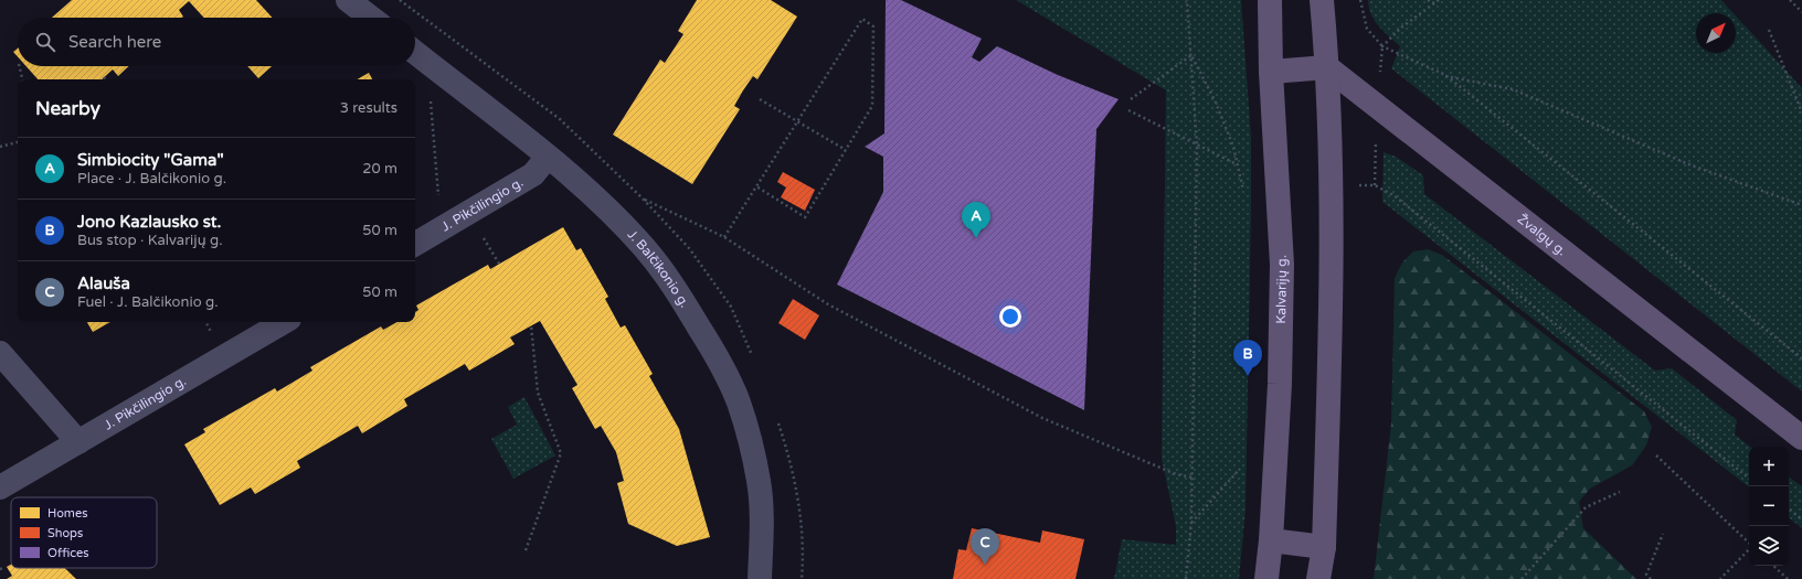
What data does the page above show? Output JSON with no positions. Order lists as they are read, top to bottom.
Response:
{
  "streets": {
    "main road": ["Žvalgų g.", "Kalvarijų g."],
    "street": ["J. Pikčilingio g.", "J. Balčikonio g."]
  },
  "crossings": [
    ["J. Pikčilingio g.", "J. Balčikonio g."]
  ],
  "legend": ["Homes", "Shops", "Offices"],
  "north": "top right",
  "page": {
    "search": "Search here",
    "heading": ["Nearby", "3 results"],
    "list": [
      {
        "mark": "A",
        "name": "Simbiocity \"Gama\"",
        "note": "Place · J. Balčikonio g.",
        "value": "20 m"
      },
      {
        "mark": "B",
        "name": "Jono Kazlausko st.",
        "note": "Bus stop · Kalvarijų g.",
        "value": "50 m"
      },
      {
        "mark": "C",
        "name": "Alauša",
        "note": "Fuel · J. Balčikonio g.",
        "value": "50 m"
      }
    ],
    "pins": ["A", "B", "C"],
    "map_buttons": ["+", "−"]
  }
}
